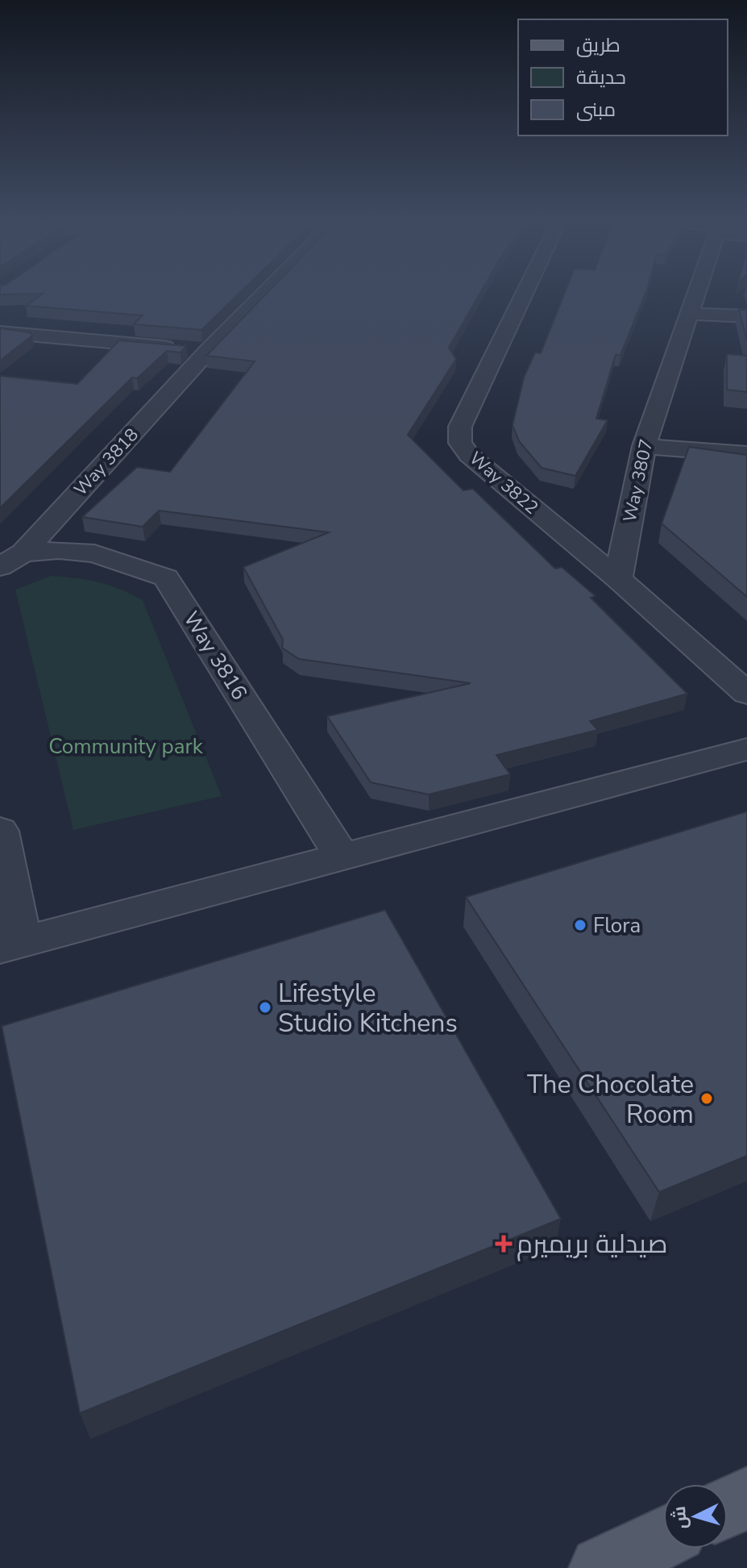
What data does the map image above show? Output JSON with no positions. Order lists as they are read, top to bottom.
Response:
{
  "streets": {
    "street": [
      "Way 3818",
      "Way 3807",
      "Way 3822",
      "Way 3816"
    ]
  },
  "crossings": [
    ["Way 3818", "Way 3816"],
    ["Way 3807", "Way 3822"]
  ],
  "parks": ["Community park"],
  "places": {
    "other": ["Flora", "Lifestyle Studio Kitchens", "The Chocolate Room"],
    "health": ["صيدلية بريميرم"]
  },
  "legend": ["طريق", "حديقة", "مبنى"],
  "north": "left"
}
